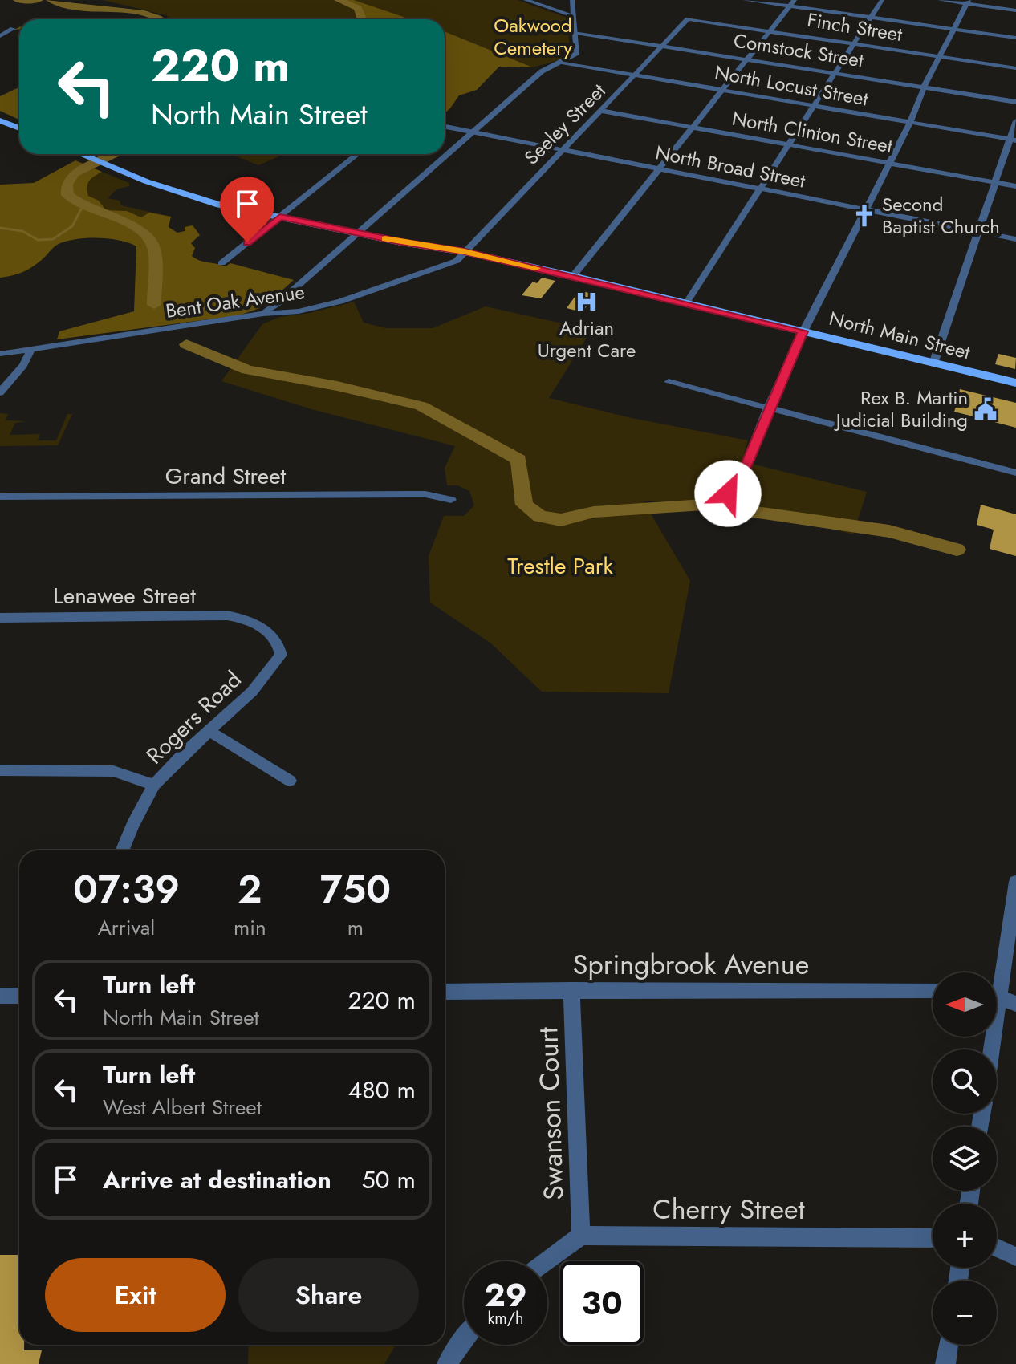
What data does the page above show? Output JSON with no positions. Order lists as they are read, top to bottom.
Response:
{
  "streets": {
    "main road": ["North Main Street"],
    "street": [
      "Finch Street",
      "Comstock Street",
      "North Locust Street",
      "Seeley Street",
      "North Clinton Street",
      "North Broad Street",
      "Bent Oak Avenue",
      "Grand Street",
      "Lenawee Street",
      "Rogers Road",
      "Springbrook Avenue",
      "Swanson Court",
      "Cherry Street"
    ]
  },
  "crossings": [
    ["Finch Street", "Seeley Street"],
    ["Comstock Street", "Seeley Street"],
    ["North Locust Street", "Seeley Street"],
    ["Seeley Street", "North Clinton Street"],
    ["Seeley Street", "North Broad Street"],
    ["Seeley Street", "Bent Oak Avenue"],
    ["Seeley Street", "North Main Street"],
    ["Bent Oak Avenue", "North Main Street"],
    ["Lenawee Street", "Rogers Road"],
    ["Springbrook Avenue", "Swanson Court"],
    ["Swanson Court", "Cherry Street"]
  ],
  "parks": ["Oakwood Cemetery", "Trestle Park"],
  "places": {
    "church": ["Second Baptist Church"],
    "hospital": ["Adrian Urgent Care"],
    "public building": ["Rex B. Martin Judicial Building"]
  },
  "north": "left",
  "page": {
    "turn": ["220 m", "North Main Street"],
    "eta": [
      "07:39",
      "Arrival",
      "2",
      "min",
      "750",
      "m"
    ],
    "list": [
      {
        "name": "Turn left",
        "note": "North Main Street",
        "value": "220 m"
      },
      {
        "name": "Turn left",
        "note": "West Albert Street",
        "value": "480 m"
      },
      {
        "name": "Arrive at destination",
        "value": "50 m"
      }
    ],
    "map_buttons": ["+", "−"],
    "buttons": ["Exit", "Share"],
    "speed": "29 km/h",
    "limit": "30"
  }
}
